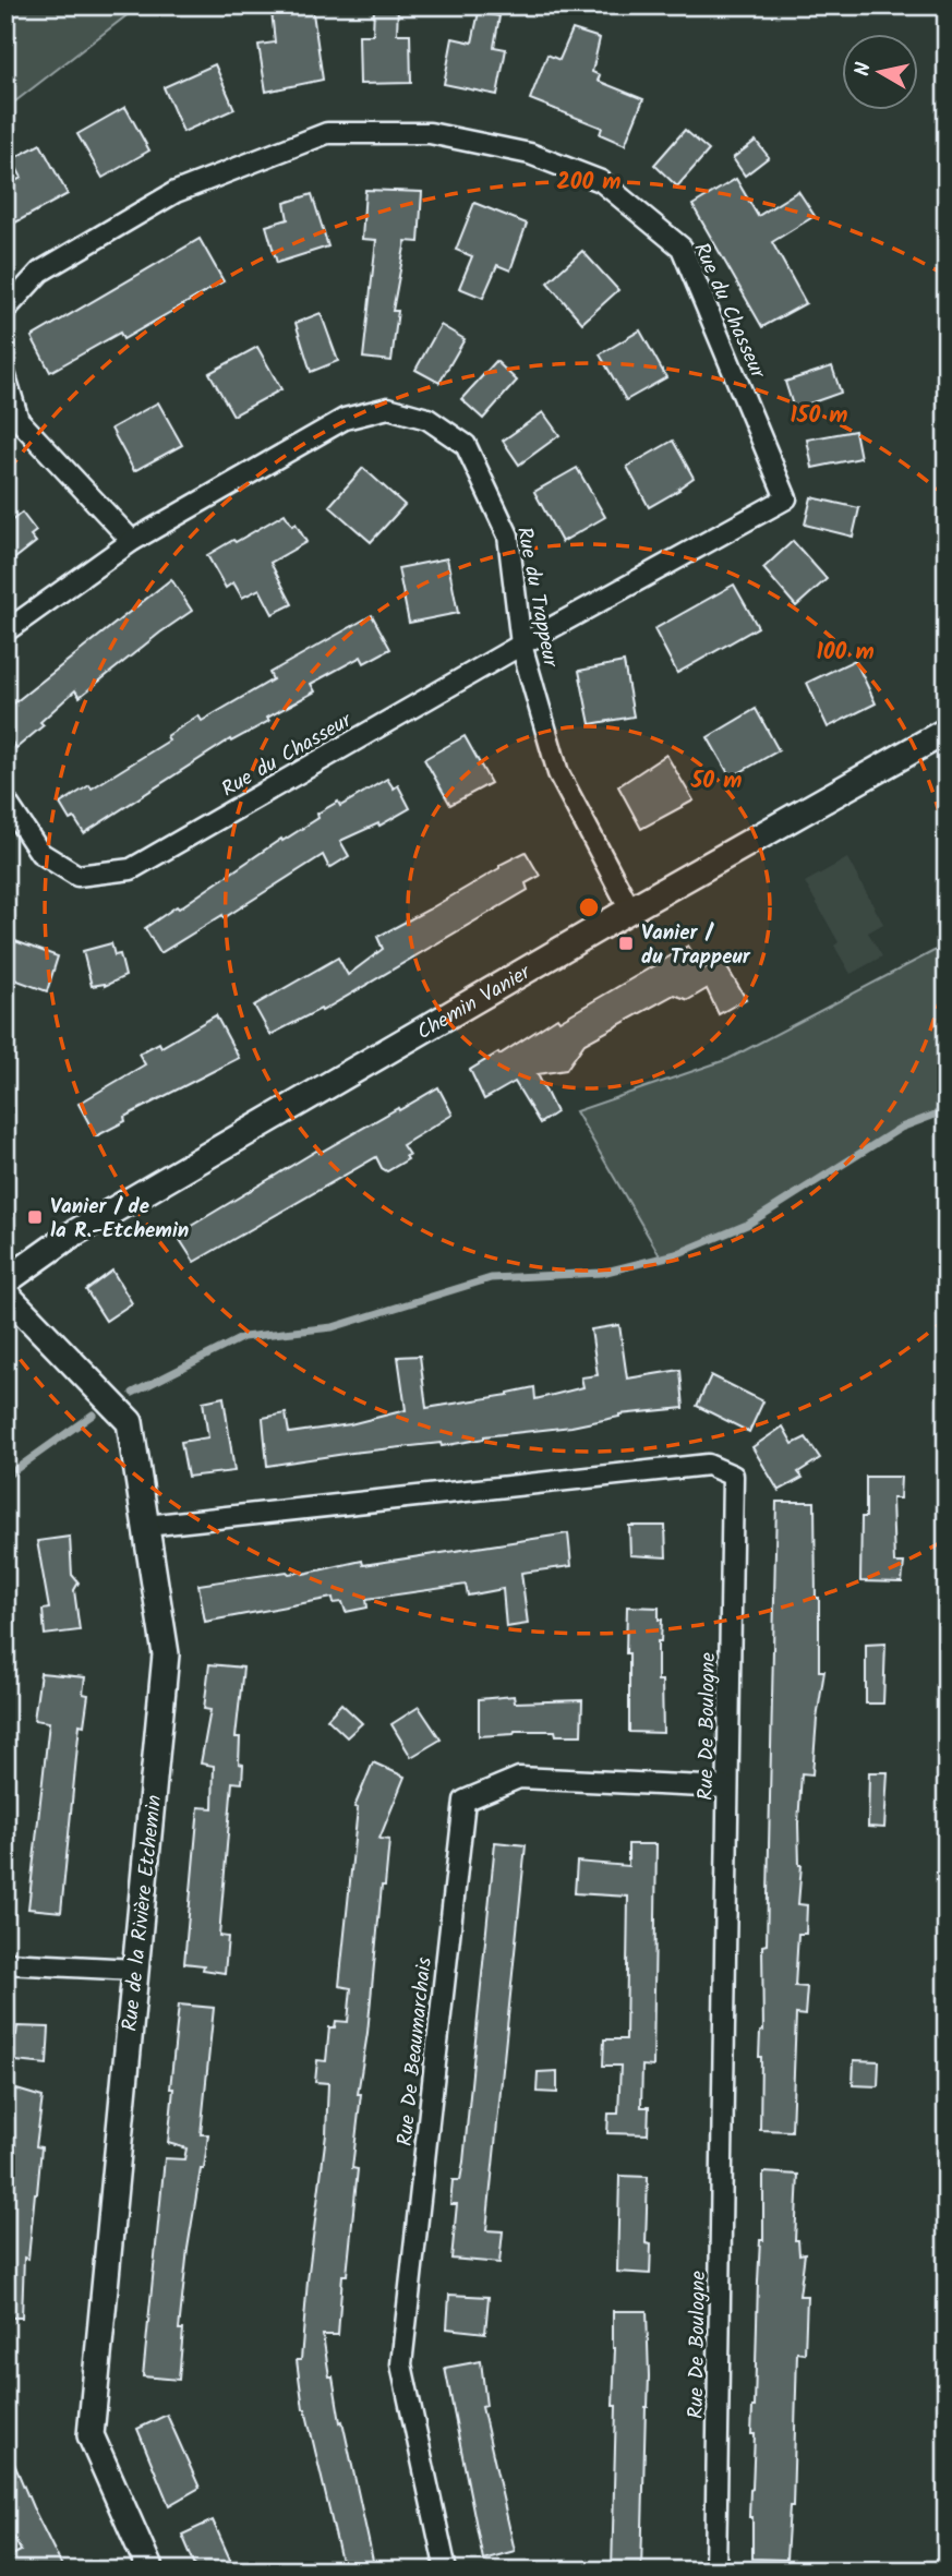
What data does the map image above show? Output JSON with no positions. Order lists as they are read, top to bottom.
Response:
{
  "streets": {
    "street": [
      "Rue du Chasseur",
      "Rue du Trappeur",
      "Chemin Vanier",
      "Rue De Boulogne",
      "Rue de la Rivière Etchemin",
      "Rue De Beaumarchais"
    ]
  },
  "crossings": [
    ["Rue du Chasseur", "Rue du Trappeur"],
    ["Rue du Trappeur", "Chemin Vanier"],
    ["Rue De Boulogne", "Rue de la Rivière Etchemin"],
    ["Rue De Boulogne", "Rue De Beaumarchais"]
  ],
  "places": {
    "transit": ["Vanier / du Trappeur", "Vanier / de la R.-Etchemin"]
  },
  "north": "left",
  "rings": [
    "200 m",
    "150 m",
    "100 m",
    "50 m"
  ]
}
